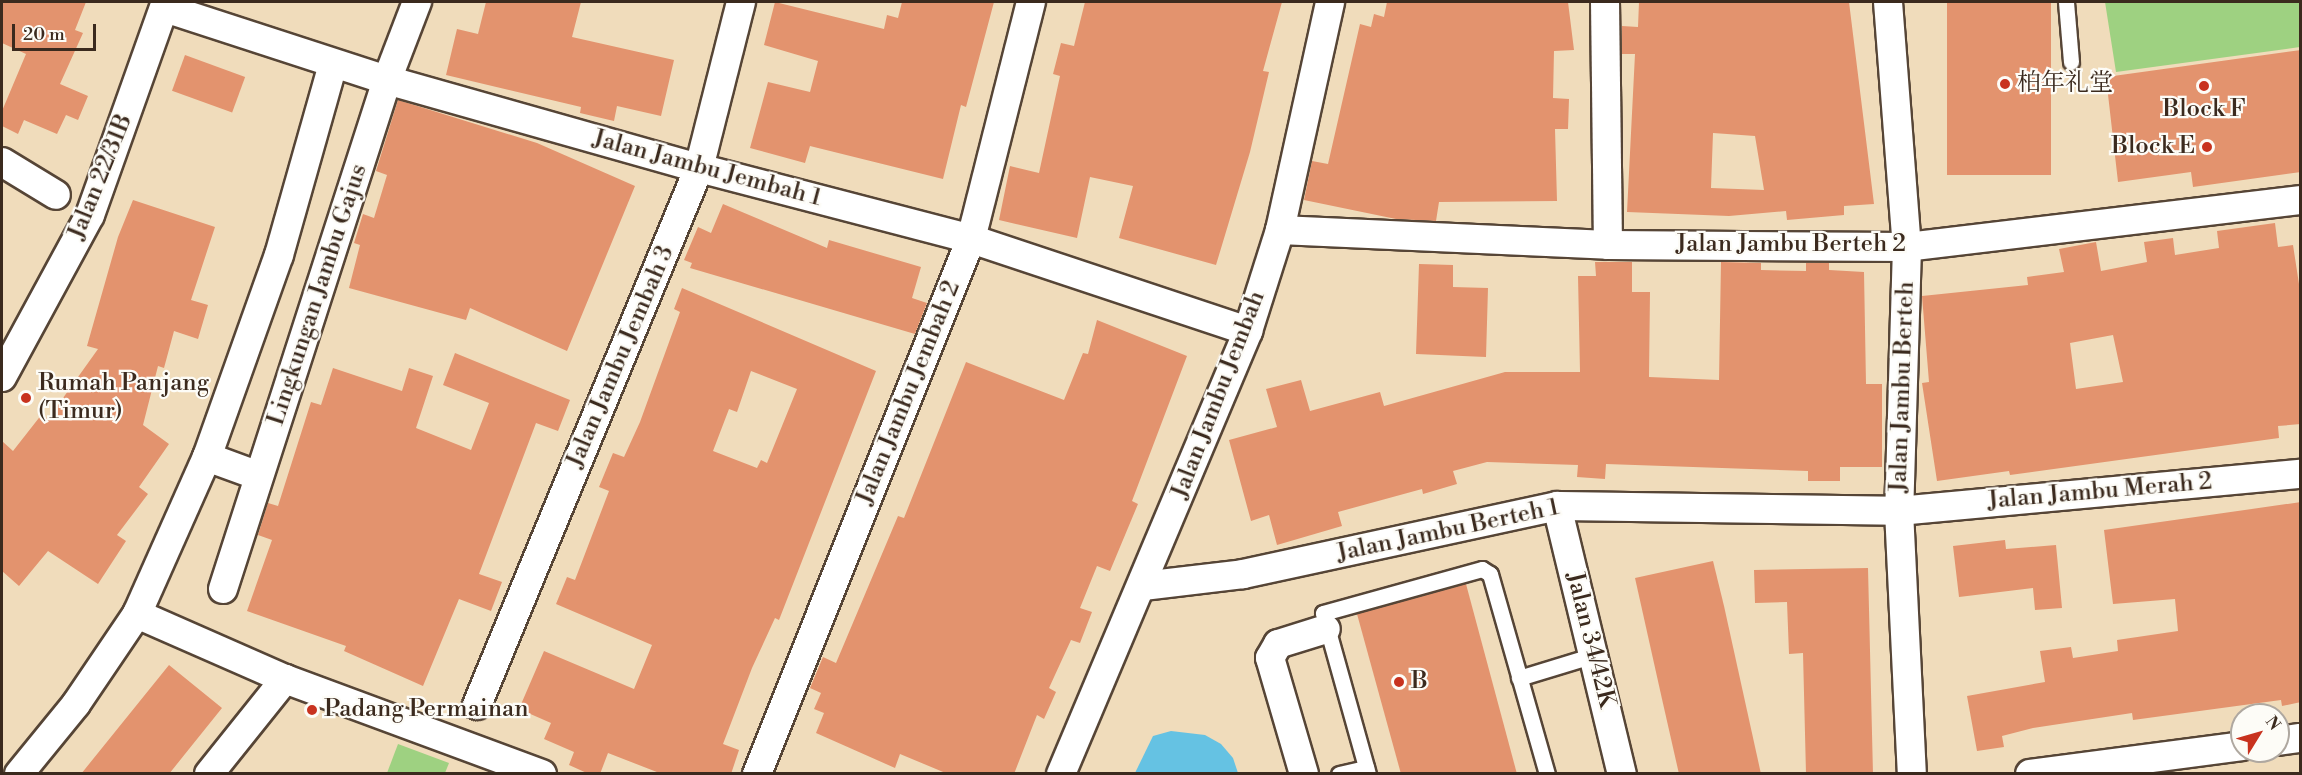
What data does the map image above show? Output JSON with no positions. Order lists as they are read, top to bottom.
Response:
{
  "streets": {
    "street": [
      "Jalan Jambu Jembah 1",
      "Jalan 22/31B",
      "Jalan Jambu Berteh 2",
      "Lingkungan Jambu Gajus",
      "Jalan Jambu Jembah 3",
      "Jalan Jambu Berteh",
      "Jalan Jambu Jembah 2",
      "Jalan Jambu Jembah",
      "Jalan Jambu Merah 2",
      "Jalan Jambu Berteh 1",
      "Jalan 34/42K"
    ]
  },
  "crossings": [
    ["Jalan Jambu Jembah 1", "Jalan 22/31B"],
    ["Jalan Jambu Jembah 1", "Lingkungan Jambu Gajus"],
    ["Jalan Jambu Jembah 1", "Jalan Jambu Jembah 3"],
    ["Jalan Jambu Jembah 1", "Jalan Jambu Jembah 2"],
    ["Jalan Jambu Jembah 1", "Jalan Jambu Jembah"],
    ["Jalan Jambu Berteh 2", "Jalan Jambu Berteh"],
    ["Jalan Jambu Berteh 2", "Jalan Jambu Jembah"],
    ["Jalan Jambu Berteh", "Jalan Jambu Merah 2"],
    ["Jalan Jambu Berteh", "Jalan Jambu Berteh 1"],
    ["Jalan Jambu Jembah", "Jalan Jambu Berteh 1"],
    ["Jalan Jambu Merah 2", "Jalan Jambu Berteh 1"],
    ["Jalan Jambu Berteh 1", "Jalan 34/42K"]
  ],
  "places": [
    "柏年礼堂",
    "Block F",
    "Block E",
    "Rumah Panjang (Timur)",
    "B",
    "Padang Permainan"
  ],
  "scale_bar": "20 m",
  "north": "top right"
}
